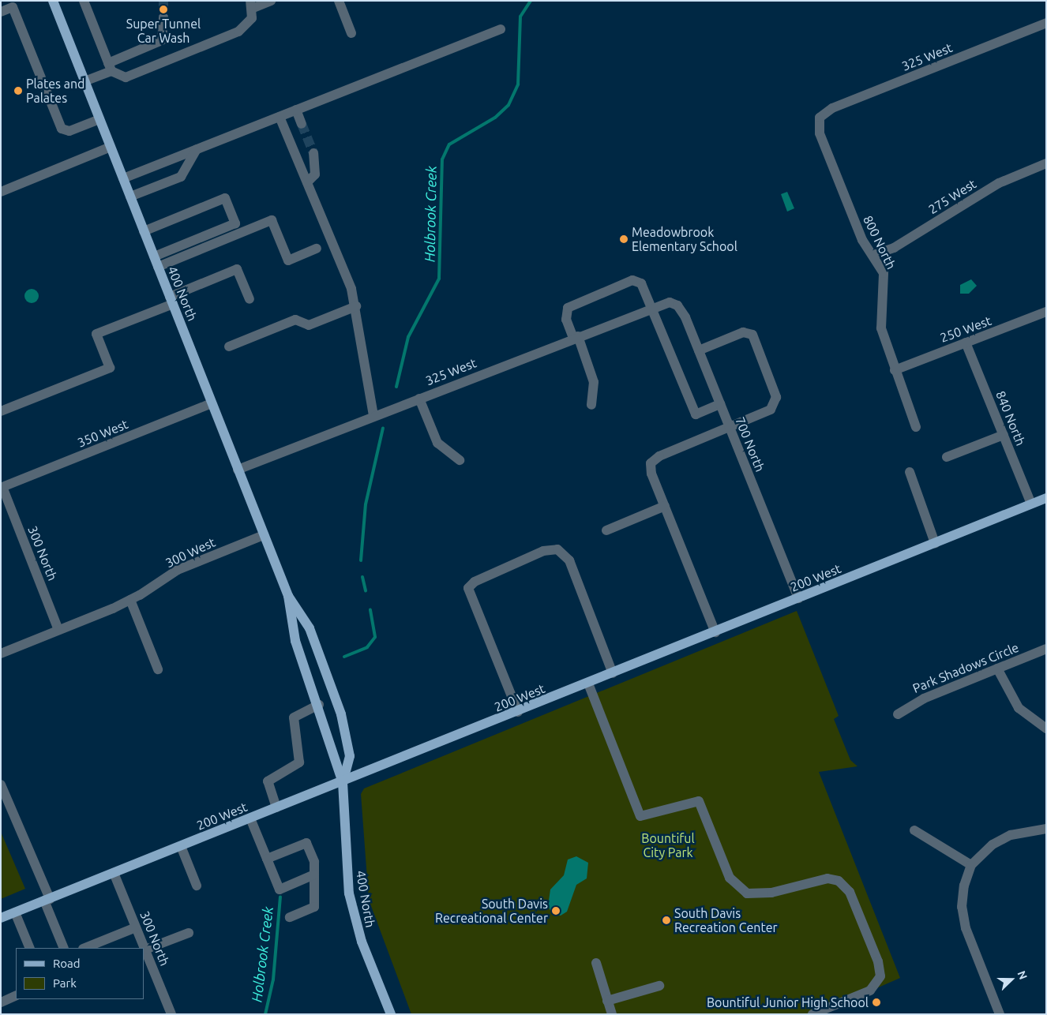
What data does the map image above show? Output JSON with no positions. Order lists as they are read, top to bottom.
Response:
{
  "streets": {
    "main road": ["400 North", "200 West"],
    "street": [
      "325 West",
      "275 West",
      "800 North",
      "250 West",
      "840 North",
      "350 West",
      "700 North",
      "300 West",
      "300 North",
      "Park Shadows Circle"
    ]
  },
  "crossings": [
    ["325 West", "800 North"],
    ["325 West", "400 North"],
    ["325 West", "700 North"],
    ["275 West", "800 North"],
    ["800 North", "250 West"],
    ["400 North", "350 West"],
    ["400 North", "300 West"],
    ["400 North", "200 West"],
    ["250 West", "840 North"],
    ["840 North", "200 West"],
    ["350 West", "300 North"],
    ["700 North", "200 West"],
    ["300 West", "300 North"],
    ["300 North", "200 West"]
  ],
  "water": ["Holbrook Creek"],
  "parks": ["Bountiful City Park"],
  "places": [
    "Super Tunnel Car Wash",
    "Plates and Palates",
    "Meadowbrook Elementary School",
    "South Davis Recreational Center",
    "South Davis Recreation Center",
    "Bountiful Junior High School"
  ],
  "legend": ["Road", "Park"],
  "north": "right"
}
